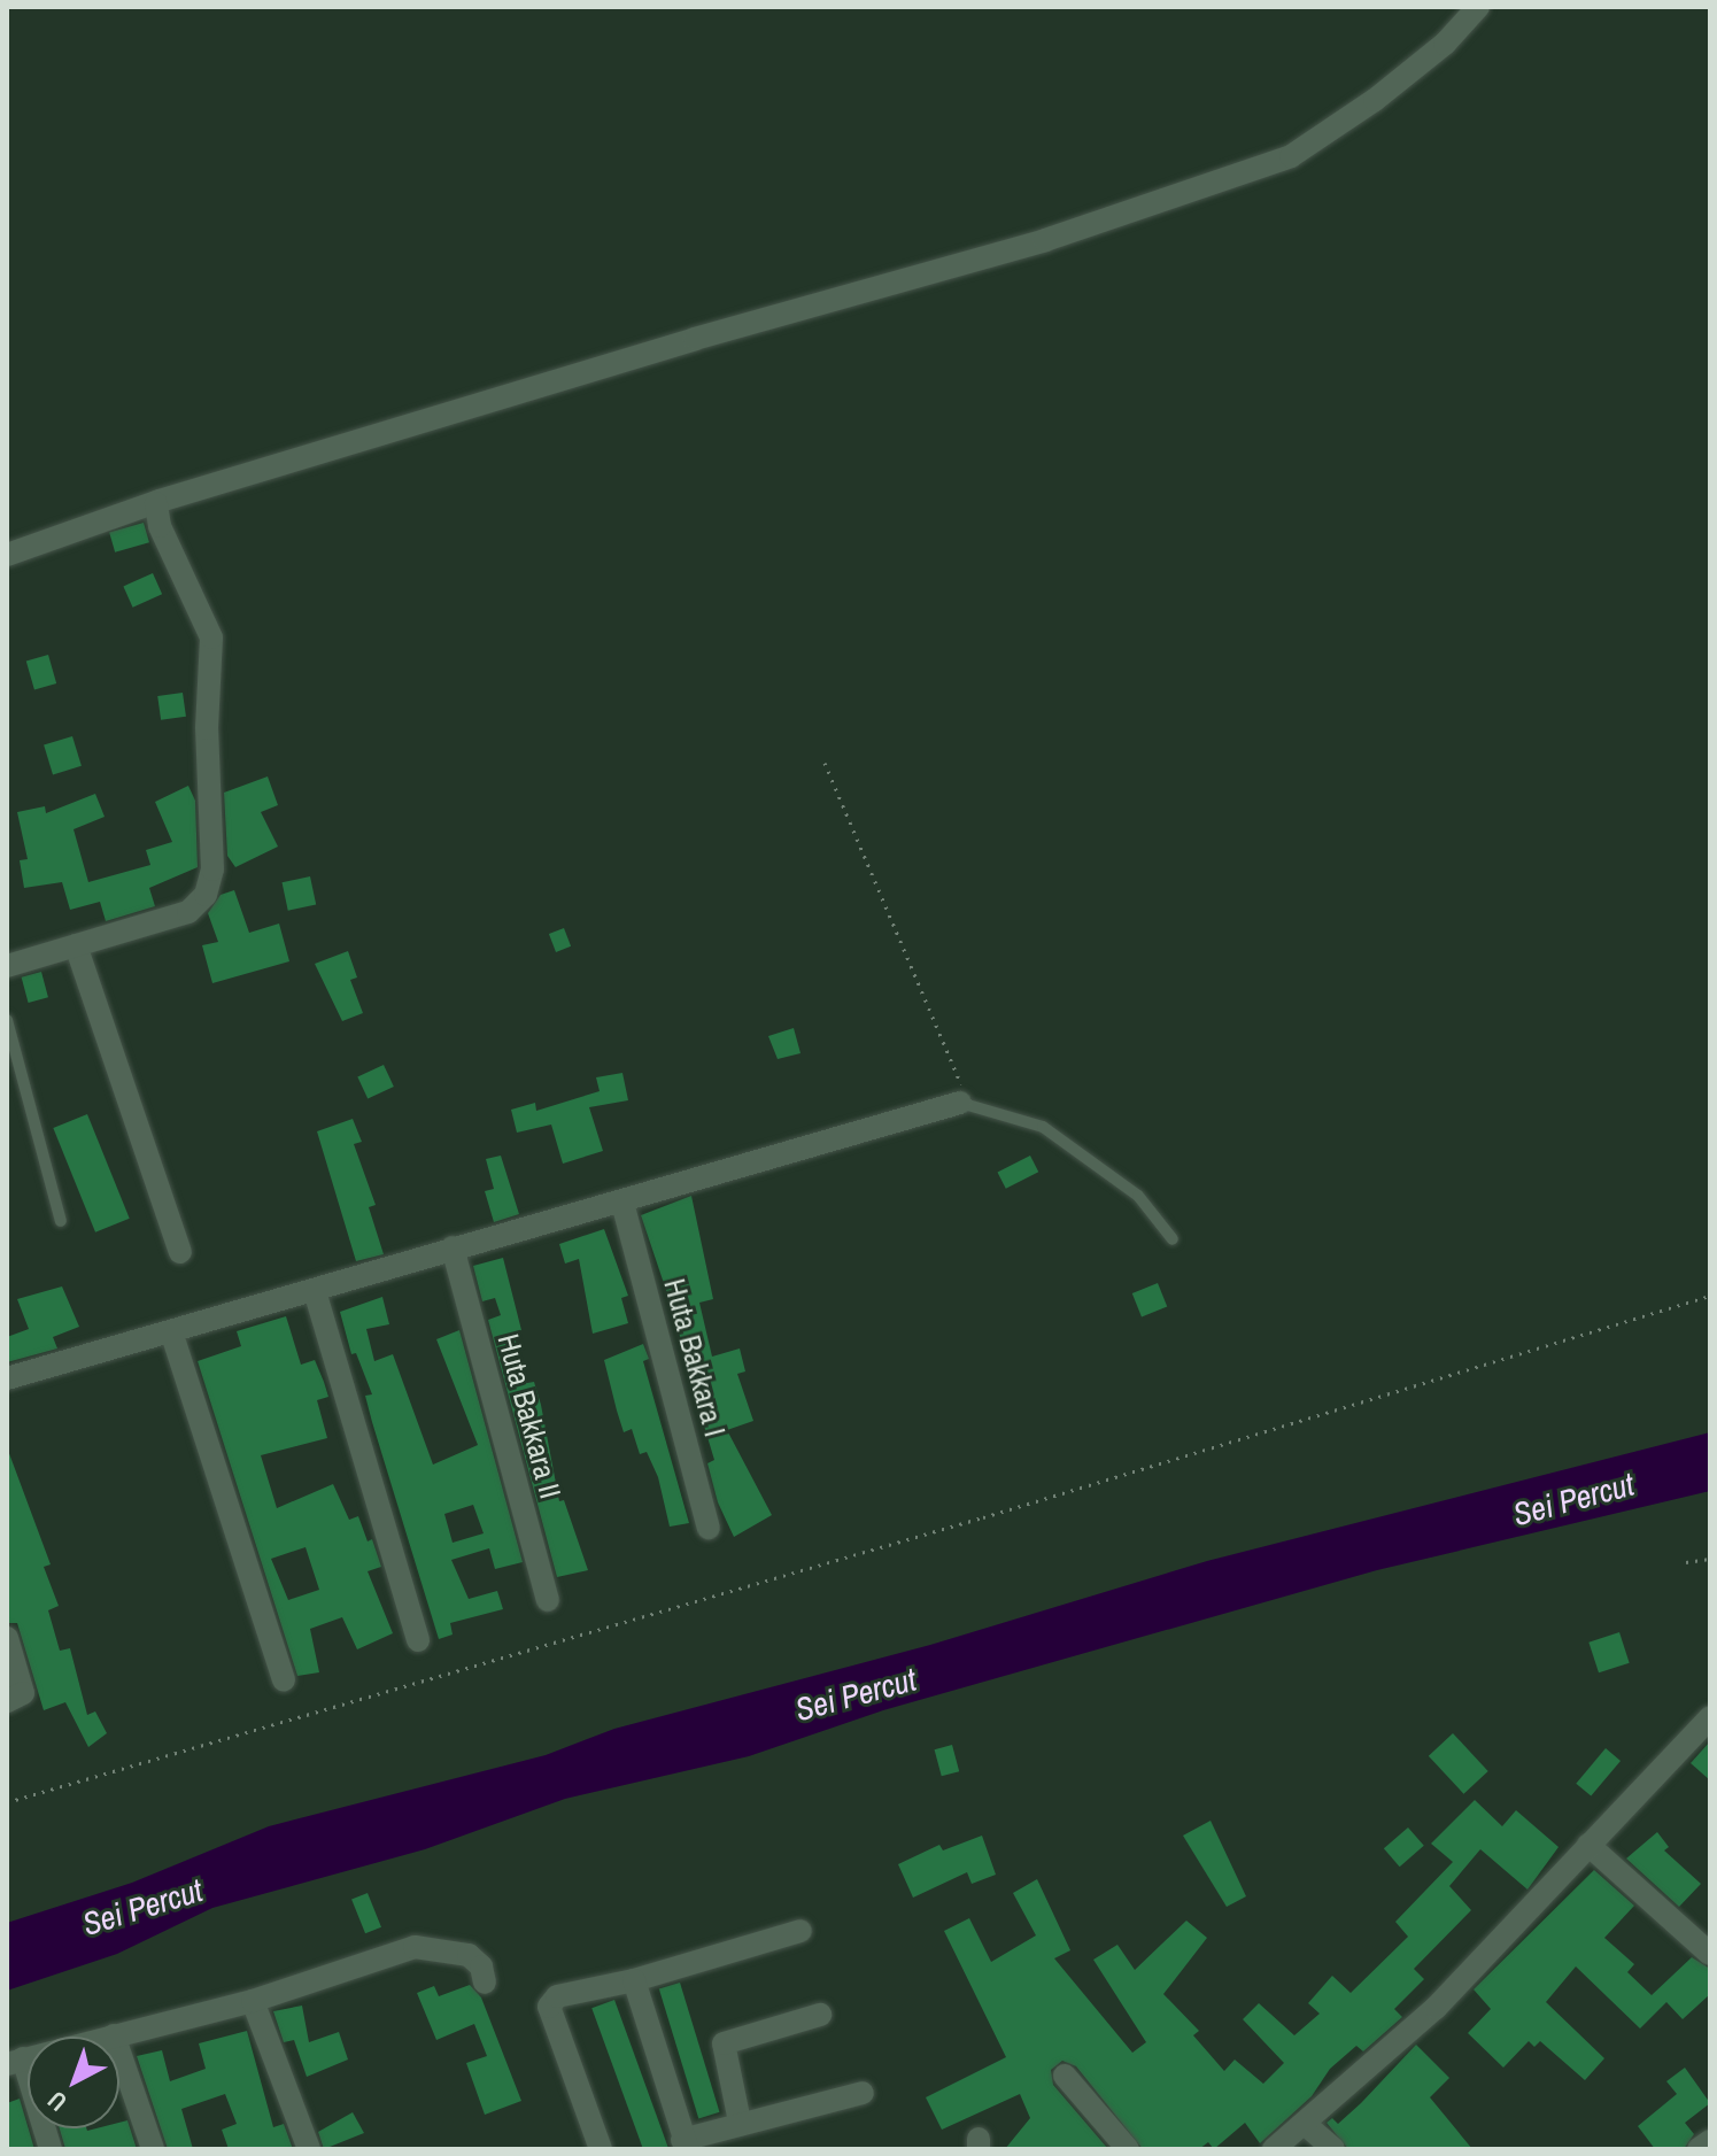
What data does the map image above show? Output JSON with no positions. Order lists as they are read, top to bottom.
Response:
{
  "streets": {
    "street": ["Huta Bakkara I", "Huta Bakkara II"]
  },
  "water": ["Sei Percut"],
  "north": "bottom left"
}
